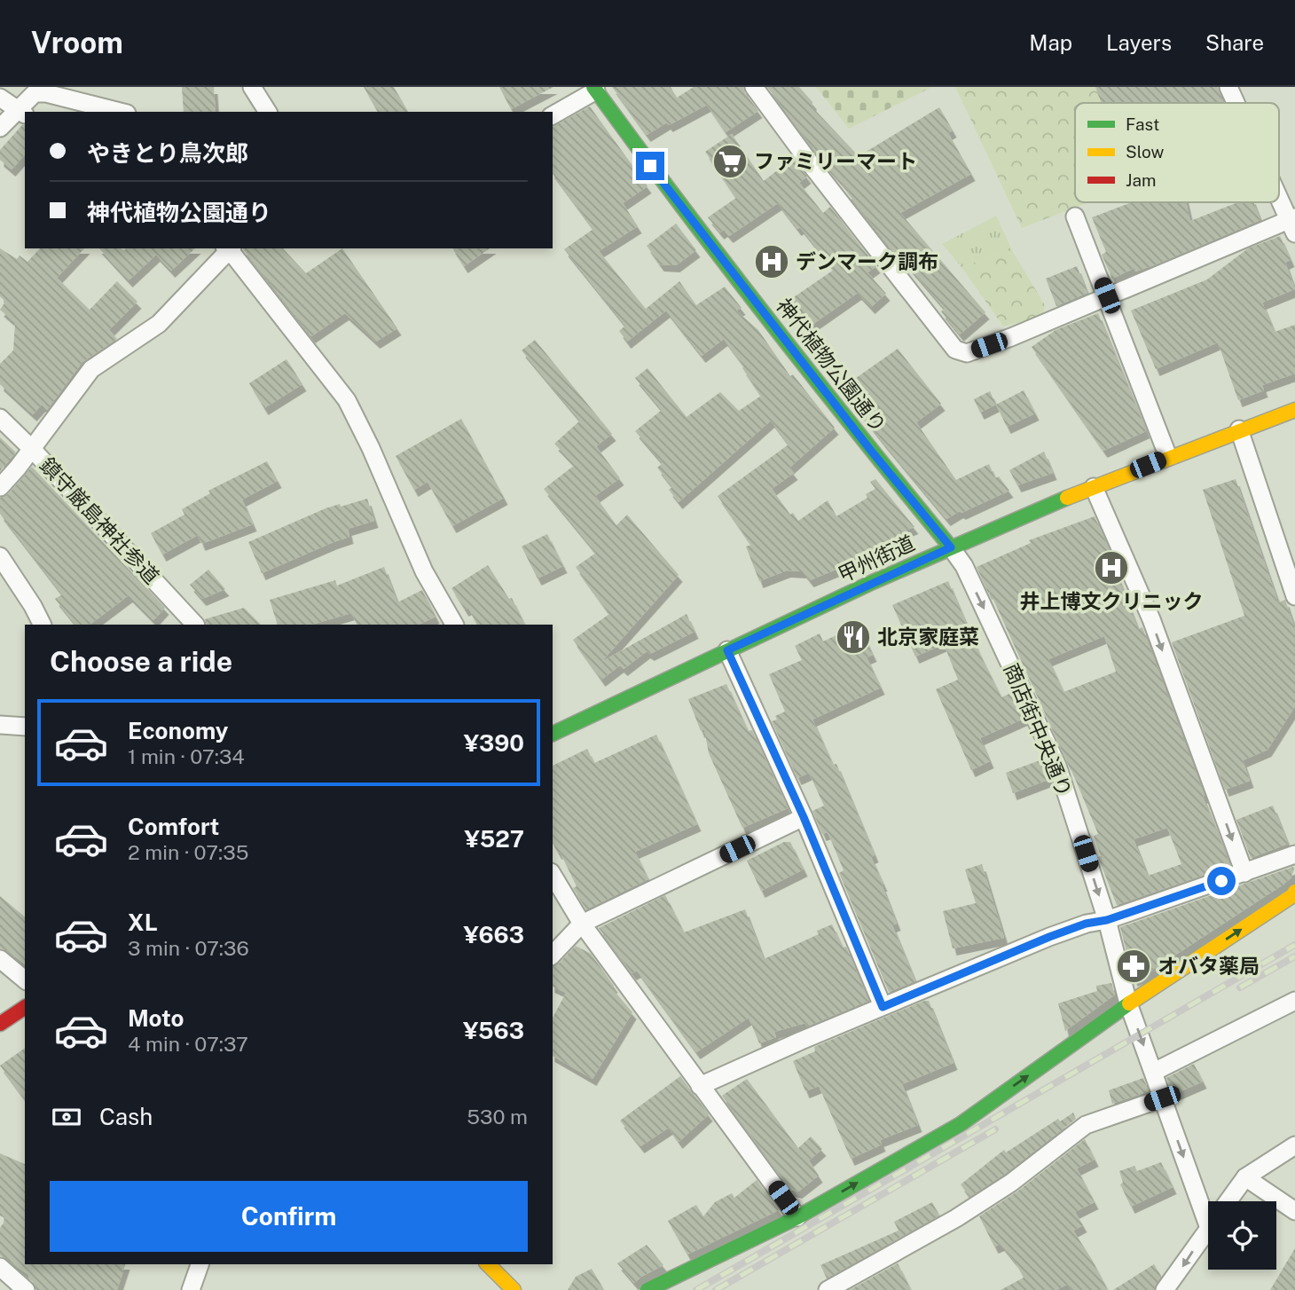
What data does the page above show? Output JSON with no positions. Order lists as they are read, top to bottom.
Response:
{
  "streets": {
    "main road": ["神代植物公園通り", "甲州街道"],
    "street": ["鎮守厳島神社参道", "商店街中央通り"]
  },
  "crossings": [
    ["神代植物公園通り", "甲州街道"],
    ["神代植物公園通り", "商店街中央通り"],
    ["甲州街道", "商店街中央通り"]
  ],
  "places": {
    "supermarket": ["ファミリーマート"],
    "hospital": ["デンマーク調布", "井上博文クリニック"],
    "restaurant": ["北京家庭菜"],
    "pharmacy": ["オバタ薬局"]
  },
  "legend": ["Fast", "Slow", "Jam"],
  "page": {
    "header": "Vroom",
    "nav": ["Map", "Layers", "Share"],
    "banner": ["やきとり鳥次郎", "神代植物公園通り"],
    "heading": "Choose a ride",
    "list": [
      {
        "name": "Economy",
        "note": "1 min · 07:34",
        "value": "¥390"
      },
      {
        "name": "Comfort",
        "note": "2 min · 07:35",
        "value": "¥527"
      },
      {
        "name": "XL",
        "note": "3 min · 07:36",
        "value": "¥663"
      },
      {
        "name": "Moto",
        "note": "4 min · 07:37",
        "value": "¥563"
      }
    ],
    "pay": ["Cash", "530 m"],
    "buttons": "Confirm"
  }
}
